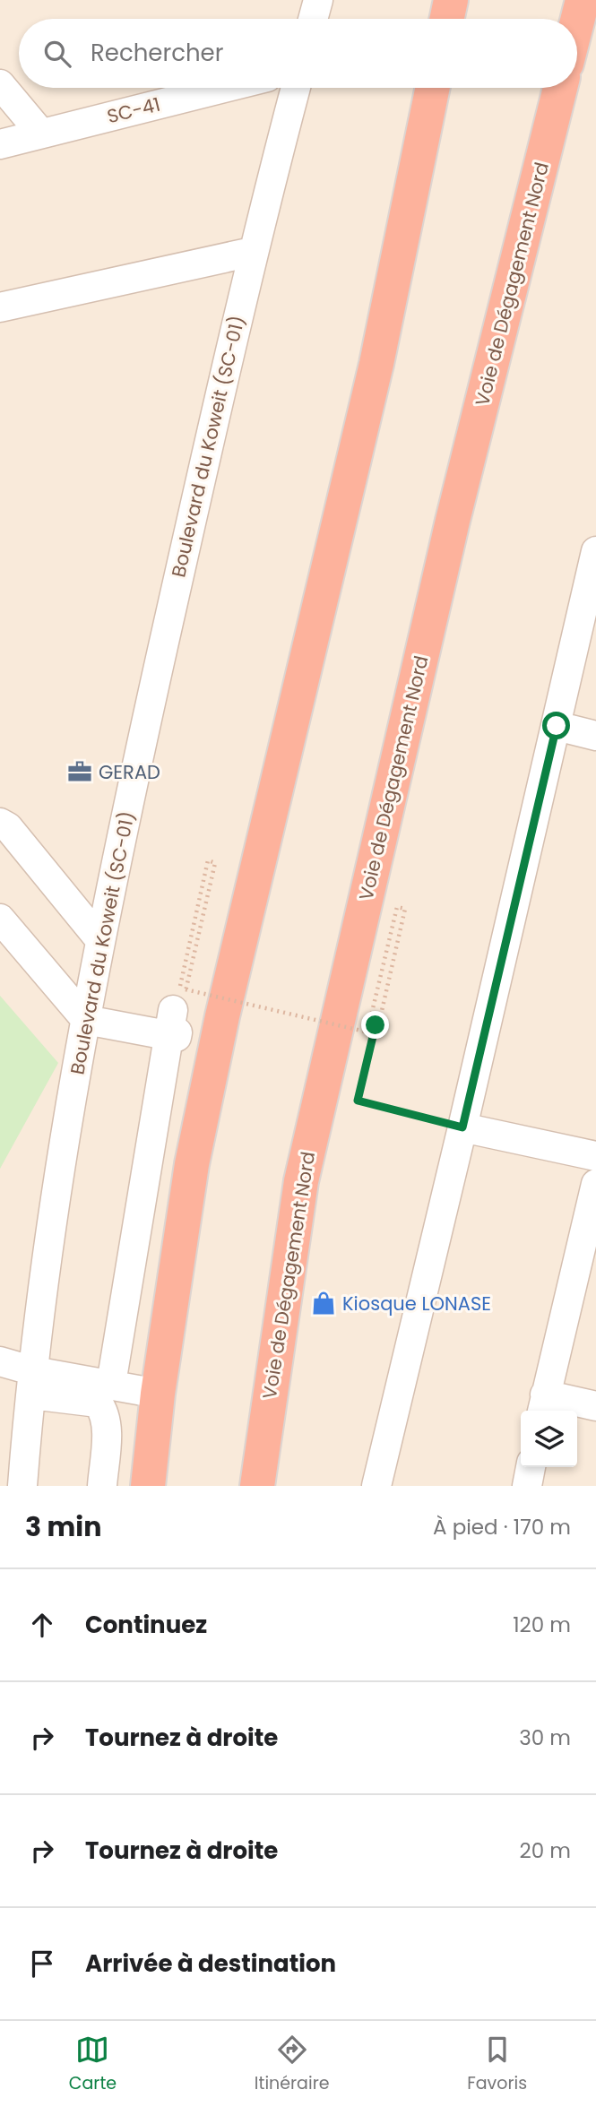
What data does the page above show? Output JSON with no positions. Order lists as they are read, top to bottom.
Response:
{
  "streets": {
    "highway": ["Voie de Dégagement Nord"],
    "street": ["SC-41", "Boulevard du Koweit (SC-01)"]
  },
  "places": {
    "office": ["GERAD"],
    "shop": ["Kiosque LONASE"]
  },
  "page": {
    "search": "Rechercher",
    "heading": ["3 min", "À pied · 170 m"],
    "list": [
      ["Continuez", "120 m"],
      ["Tournez à droite", "30 m"],
      ["Tournez à droite", "20 m"],
      "Arrivée à destination"
    ],
    "nav": ["Carte", "Itinéraire", "Favoris"]
  }
}
